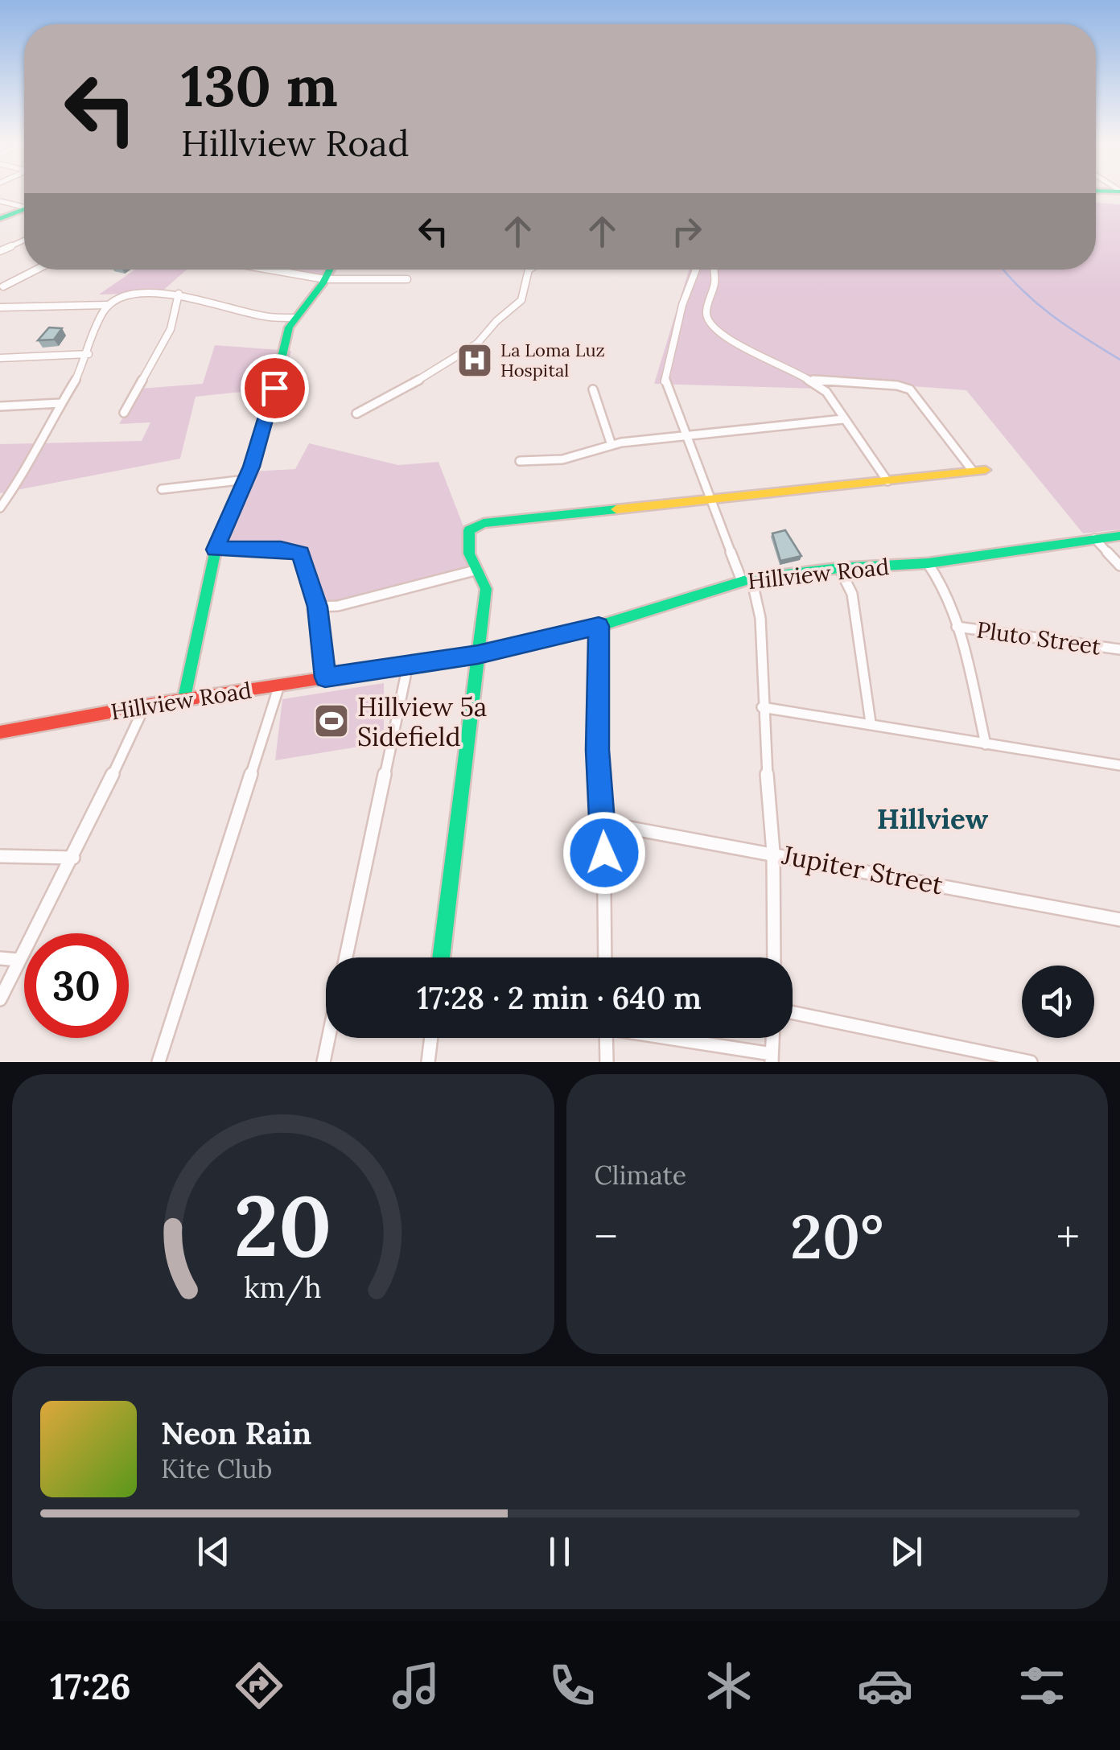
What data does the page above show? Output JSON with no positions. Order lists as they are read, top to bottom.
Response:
{
  "streets": {
    "main road": ["Hillview Road"],
    "street": ["Pluto Street", "Jupiter Street"]
  },
  "districts": ["Hillview"],
  "places": {
    "hospital": ["La Loma Luz Hospital"],
    "sports": ["Hillview 5a Sidefield"]
  },
  "page": {
    "turn": ["130 m", "Hillview Road"],
    "limit": "30",
    "trip": "17:28 · 2 min · 640 m",
    "tile": "Climate",
    "heat": ["−", "20°", "+"],
    "song": ["Neon Rain", "Kite Club"],
    "tabs": "17:26",
    "gauge": ["20", "km/h"]
  }
}
